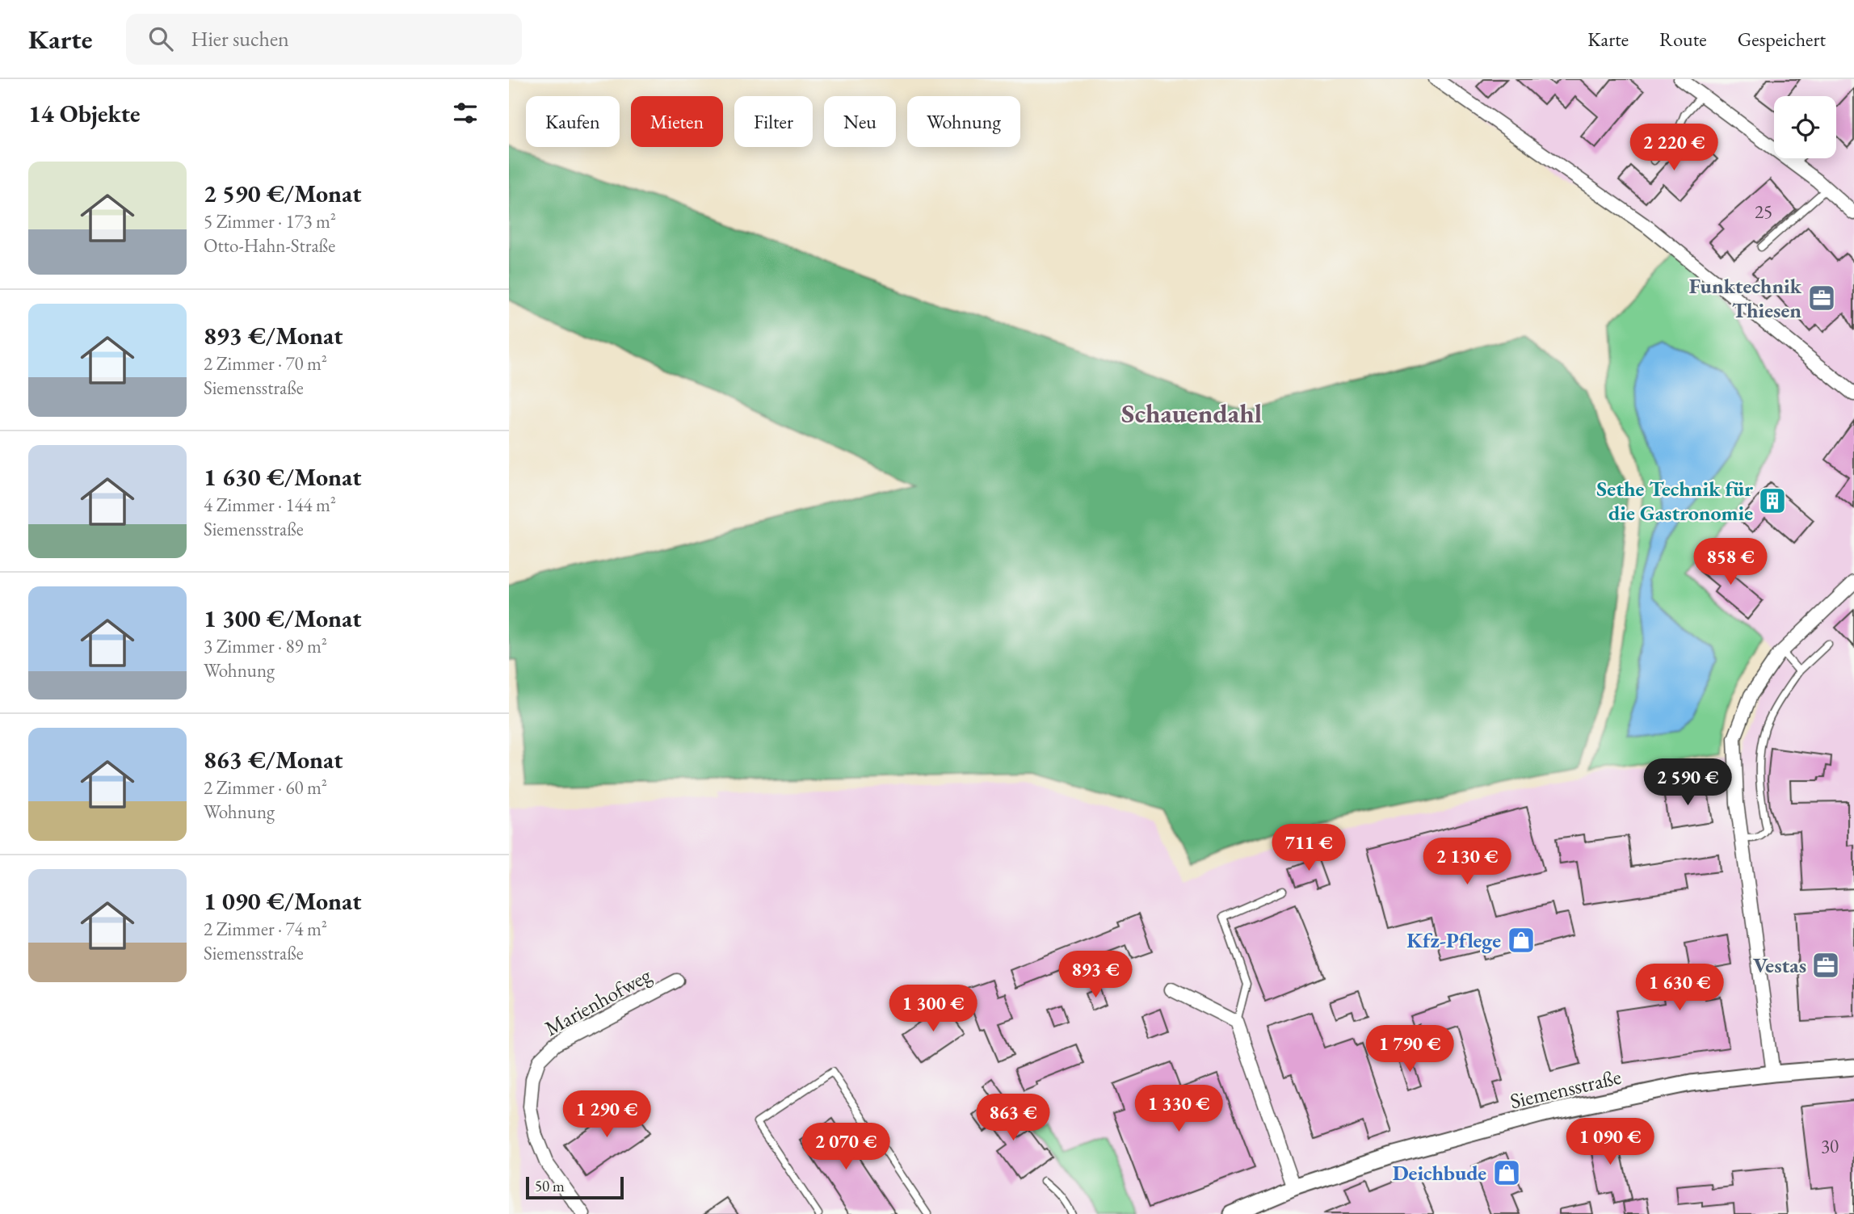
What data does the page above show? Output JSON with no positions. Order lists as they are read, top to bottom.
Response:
{
  "streets": {
    "street": ["Marienhofweg", "Siemensstraße"]
  },
  "districts": ["Schauendahl"],
  "places": {
    "office": ["Funktechnik Thiesen", "Vestas"],
    "building": ["Sethe Technik für die Gastronomie"],
    "shop": ["Kfz-Pflege", "Deichbude"]
  },
  "house_numbers": ["25", "30"],
  "scale_bar": "50 m",
  "page": {
    "header": "Karte",
    "search": "Hier suchen",
    "nav": ["Karte", "Route", "Gespeichert"],
    "heading": "14 Objekte",
    "chip": [
      "Kaufen",
      "Mieten",
      "Filter",
      "Neu",
      "Wohnung"
    ],
    "price": [
      "2 220 €",
      "858 €",
      "2 590 €",
      "711 €",
      "2 130 €",
      "893 €",
      "1 630 €",
      "1 300 €",
      "1 790 €",
      "1 330 €",
      "1 290 €",
      "863 €",
      "1 090 €",
      "2 070 €"
    ],
    "list": [
      {
        "name": "2 590 €/Monat",
        "note": "5 Zimmer · 173 m² · Otto-Hahn-Straße"
      },
      {
        "name": "893 €/Monat",
        "note": "2 Zimmer · 70 m² · Siemensstraße"
      },
      {
        "name": "1 630 €/Monat",
        "note": "4 Zimmer · 144 m² · Siemensstraße"
      },
      {
        "name": "1 300 €/Monat",
        "note": "3 Zimmer · 89 m² · Wohnung"
      },
      {
        "name": "863 €/Monat",
        "note": "2 Zimmer · 60 m² · Wohnung"
      },
      {
        "name": "1 090 €/Monat",
        "note": "2 Zimmer · 74 m² · Siemensstraße"
      }
    ],
    "scale": "50 m"
  }
}
